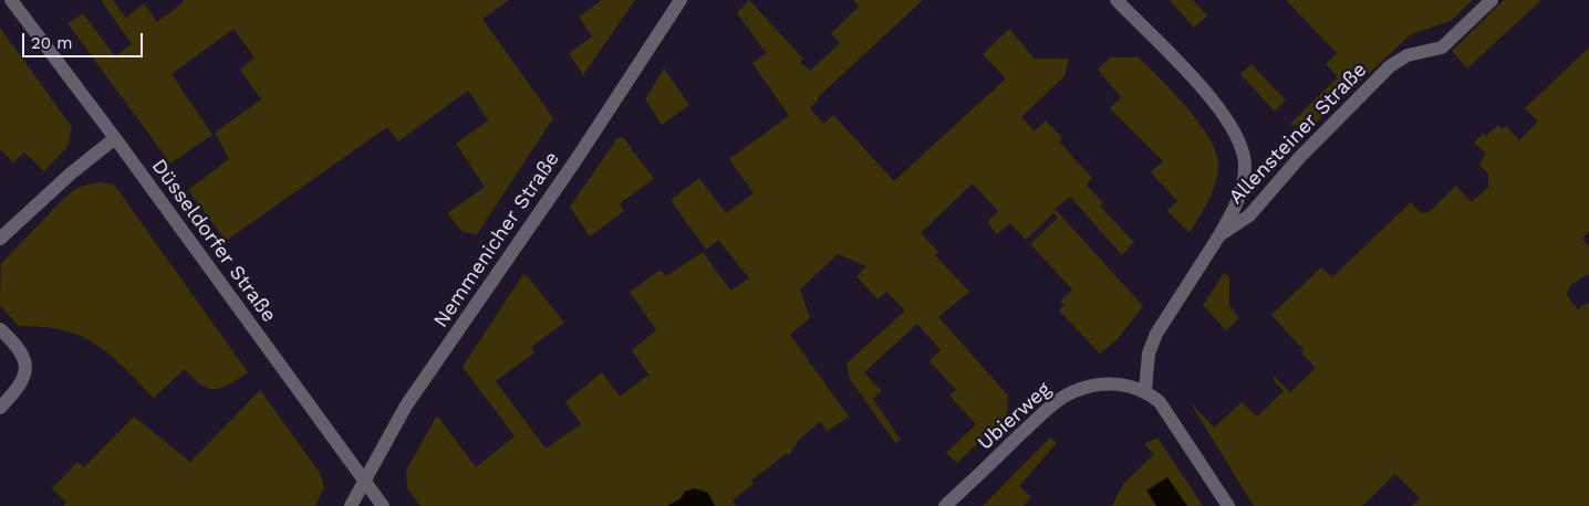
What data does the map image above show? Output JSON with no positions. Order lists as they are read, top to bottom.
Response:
{
  "streets": {
    "street": [
      "Allensteiner Straße",
      "Nemmenicher Straße",
      "Düsseldorfer Straße",
      "Ubierweg"
    ]
  },
  "crossings": [
    ["Allensteiner Straße", "Ubierweg"],
    ["Nemmenicher Straße", "Düsseldorfer Straße"]
  ],
  "scale_bar": "20 m"
}
